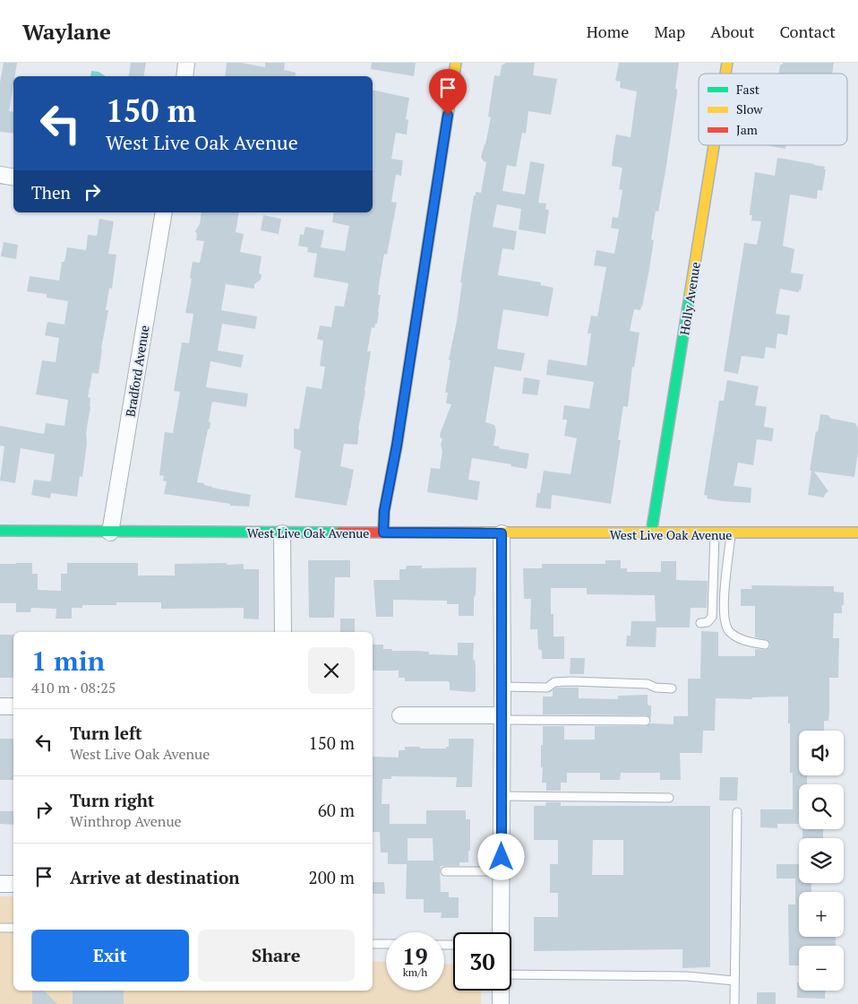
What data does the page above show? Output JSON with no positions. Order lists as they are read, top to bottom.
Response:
{
  "streets": {
    "street": ["Holly Avenue", "Bradford Avenue", "West Live Oak Avenue"]
  },
  "crossings": [
    ["Holly Avenue", "West Live Oak Avenue"],
    ["Bradford Avenue", "West Live Oak Avenue"]
  ],
  "legend": ["Fast", "Slow", "Jam"],
  "page": {
    "header": "Waylane",
    "nav": [
      "Home",
      "Map",
      "About",
      "Contact"
    ],
    "turn": ["150 m", "West Live Oak Avenue"],
    "then": "Then",
    "heading": ["1 min", "410 m · 08:25"],
    "list": [
      {
        "name": "Turn left",
        "note": "West Live Oak Avenue",
        "value": "150 m"
      },
      {
        "name": "Turn right",
        "note": "Winthrop Avenue",
        "value": "60 m"
      },
      {
        "name": "Arrive at destination",
        "value": "200 m"
      }
    ],
    "map_buttons": ["+", "−"],
    "buttons": ["Exit", "Share"],
    "speed": "19 km/h",
    "limit": "30"
  }
}
